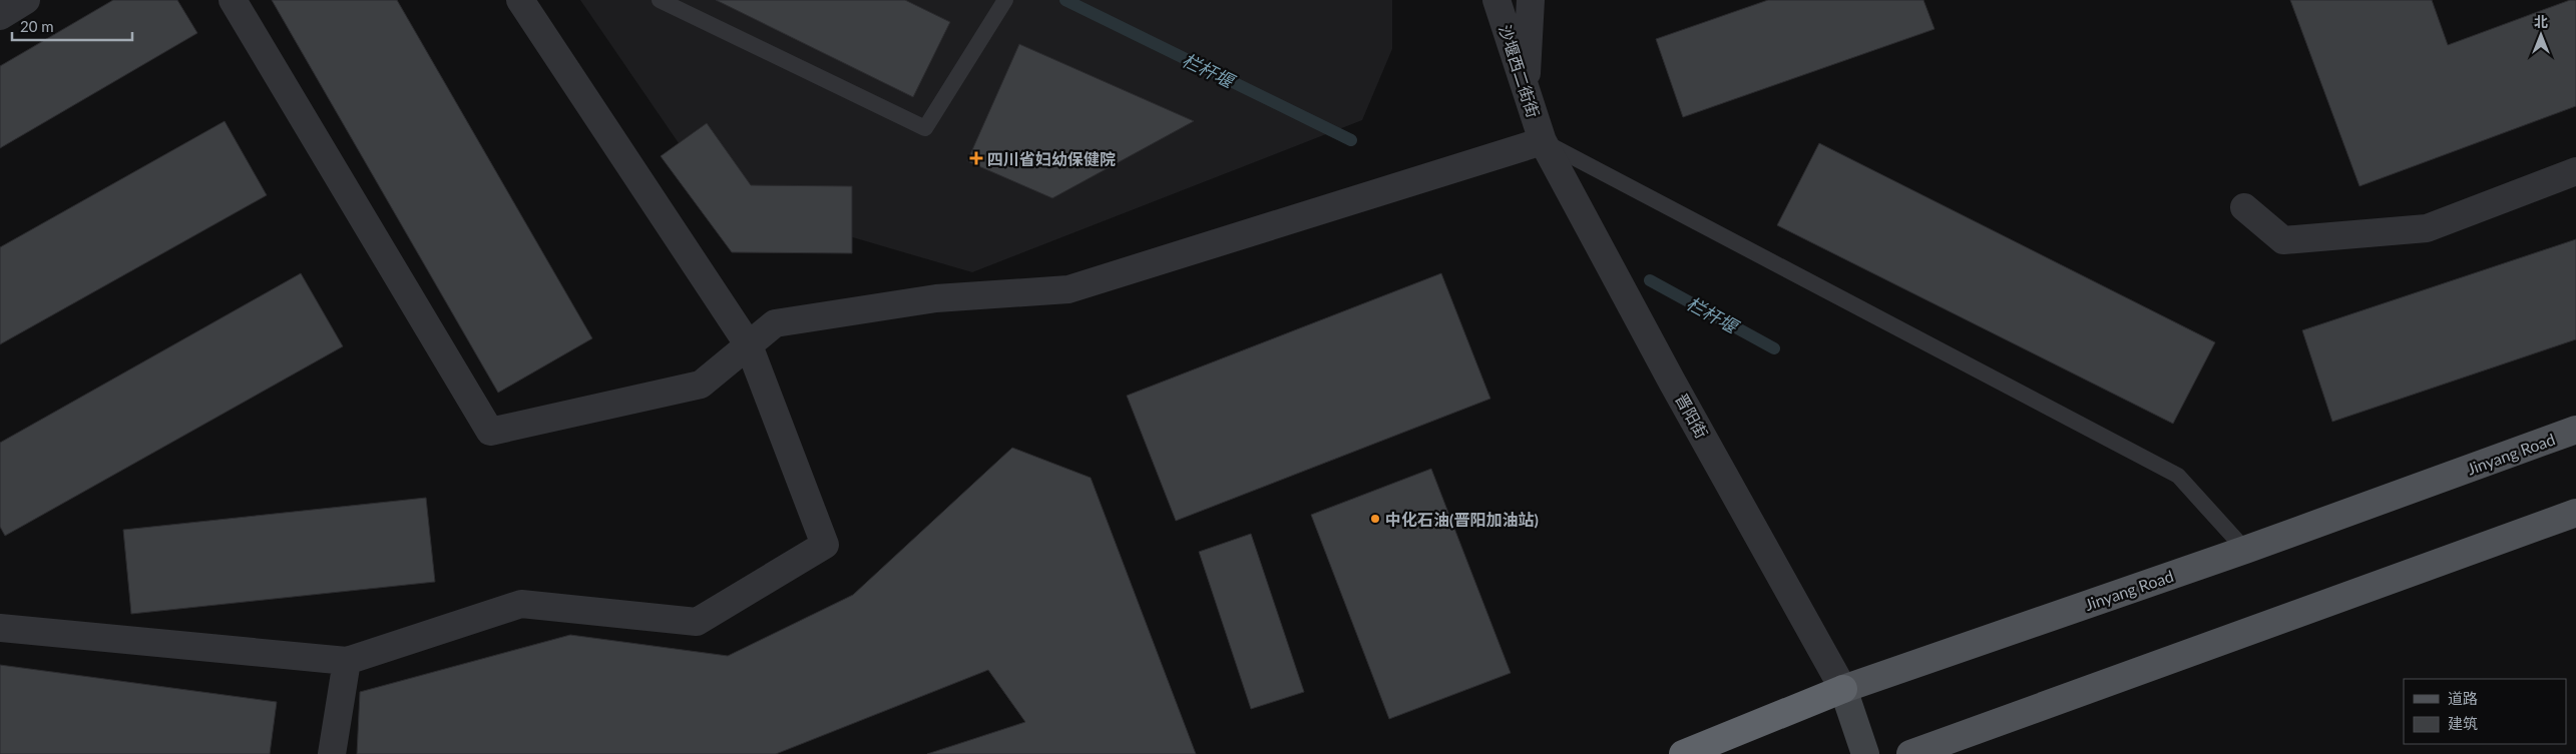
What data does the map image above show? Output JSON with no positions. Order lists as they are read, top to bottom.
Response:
{
  "streets": {
    "highway": ["Jinyang Road"],
    "street": ["沙堰西二街街", "晋阳街"]
  },
  "crossings": [
    ["沙堰西二街街", "晋阳街"],
    ["晋阳街", "Jinyang Road"]
  ],
  "water": ["栏杆堰"],
  "places": {
    "health": ["四川省妇幼保健院"],
    "other": ["中化石油(晋阳加油站)"]
  },
  "legend": ["道路", "建筑"],
  "scale_bar": "20 m",
  "north": "top"
}
